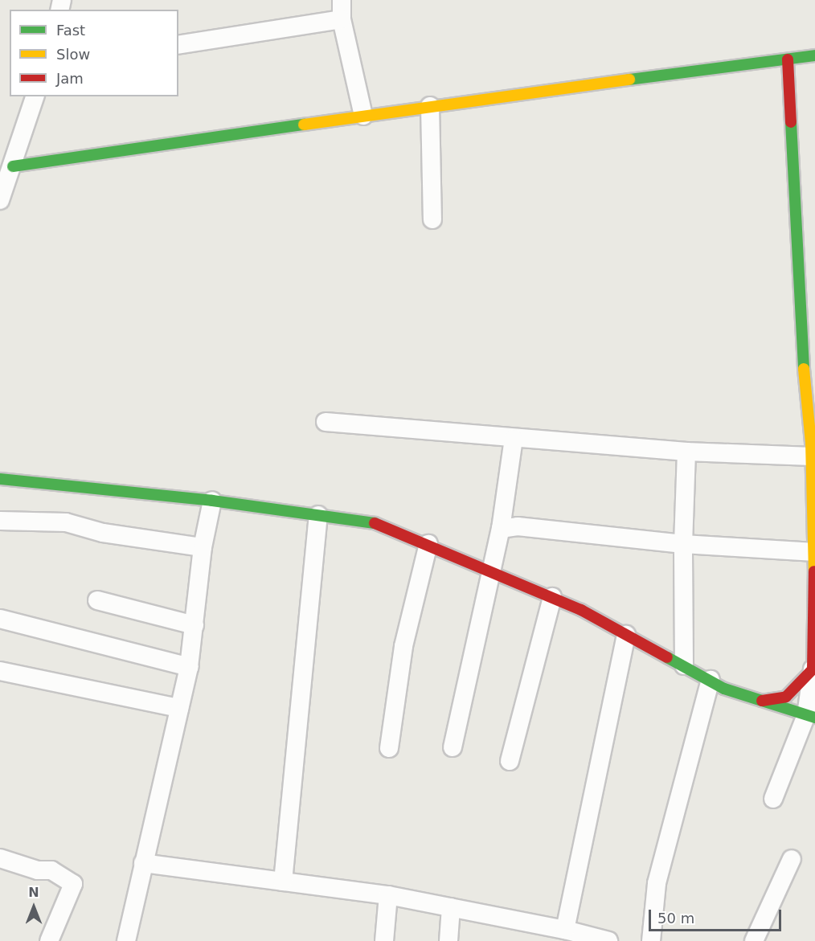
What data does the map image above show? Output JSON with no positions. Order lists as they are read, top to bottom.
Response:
{
  "legend": ["Fast", "Slow", "Jam"],
  "scale_bar": "50 m",
  "north": "top"
}
